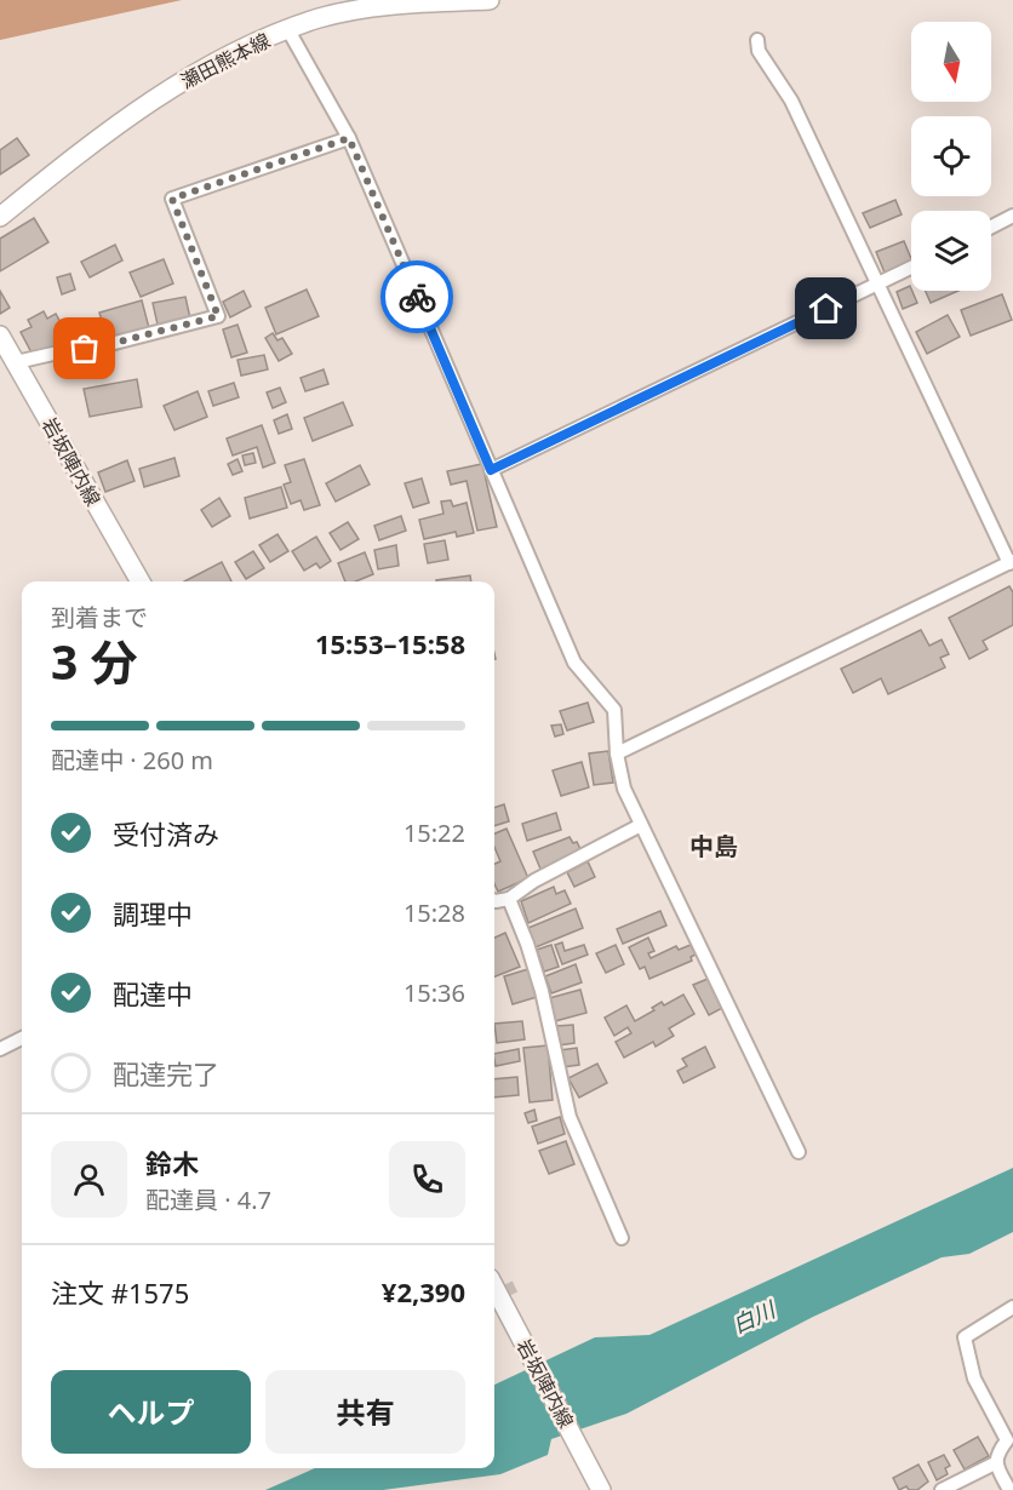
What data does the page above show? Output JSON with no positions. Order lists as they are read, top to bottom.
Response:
{
  "streets": {
    "main road": ["瀬田熊本線", "岩坂陣内線"]
  },
  "districts": ["中島"],
  "water": ["白川"],
  "north": "bottom",
  "page": {
    "heading": ["3 分", "到着まで", "15:53–15:58"],
    "panel": [
      "鈴木",
      "配達員 · 4.7",
      "注文 #1575",
      "¥2,390"
    ],
    "bar": "配達中 · 260 m",
    "list": [
      ["受付済み", "15:22"],
      ["調理中", "15:28"],
      ["配達中", "15:36"],
      "配達完了"
    ],
    "buttons": ["ヘルプ", "共有"]
  }
}
